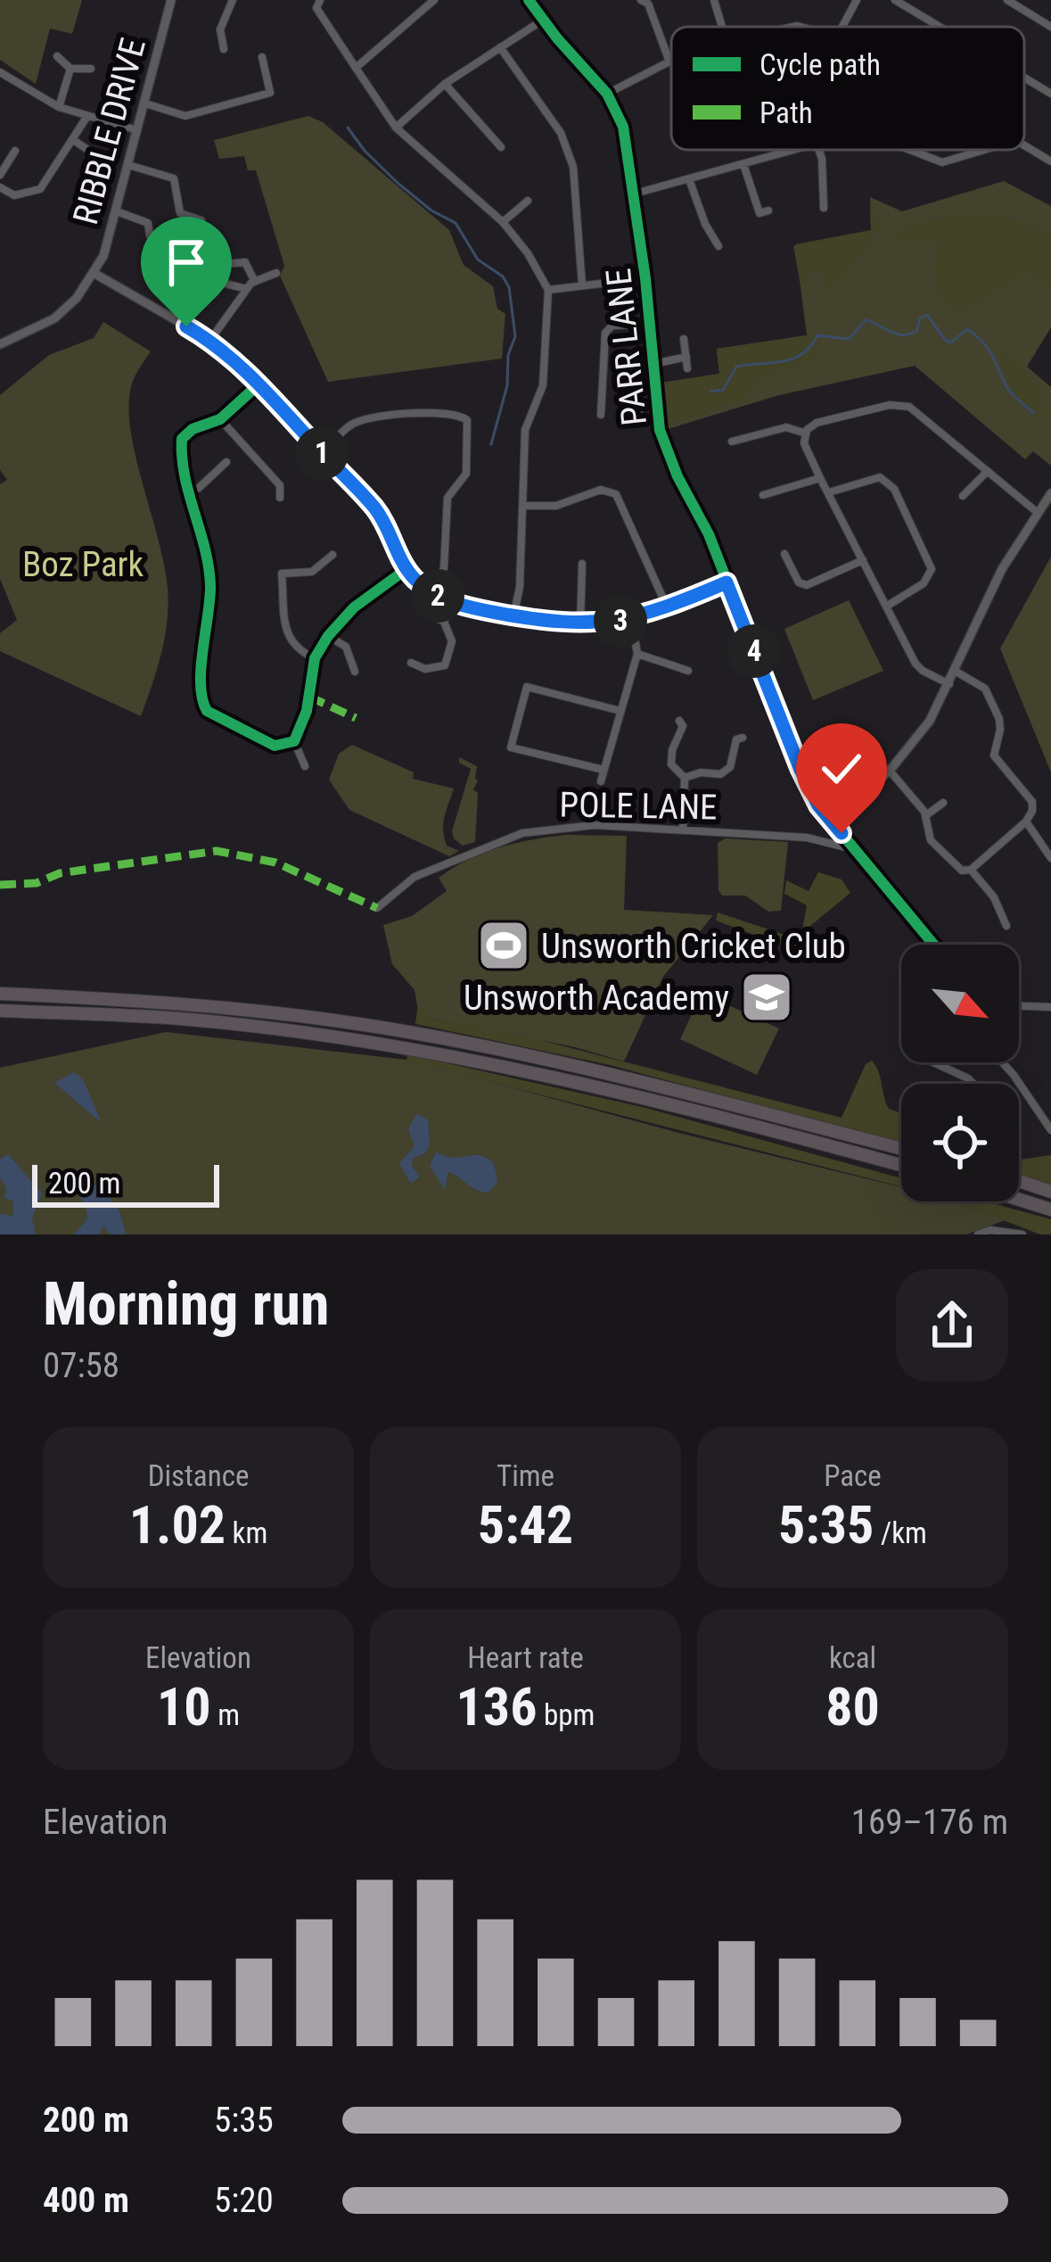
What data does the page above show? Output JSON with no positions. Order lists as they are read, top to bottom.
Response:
{
  "streets": {
    "street": ["RIBBLE DRIVE", "PARR LANE", "POLE LANE"]
  },
  "crossings": [
    ["PARR LANE", "POLE LANE"]
  ],
  "parks": ["Boz Park"],
  "places": {
    "sports": ["Unsworth Cricket Club"],
    "school or university": ["Unsworth Academy"]
  },
  "legend": ["Cycle path", "Path"],
  "scale_bar": "200 m",
  "north": "bottom right",
  "page": {
    "pins": [
      "1",
      "2",
      "3",
      "4"
    ],
    "scale": "200 m",
    "heading": ["Morning run", "07:58"],
    "stats": [
      ["Distance", "1.02 km"],
      ["Time", "5:42"],
      ["Pace", "5:35 /km"],
      ["Elevation", "10 m"],
      ["Heart rate", "136 bpm"],
      ["kcal", "80"]
    ],
    "chart": ["Elevation", "169–176 m"],
    "list": [
      {
        "name": "200 m",
        "note": "5:35"
      },
      {
        "name": "400 m",
        "note": "5:20"
      }
    ]
  }
}
